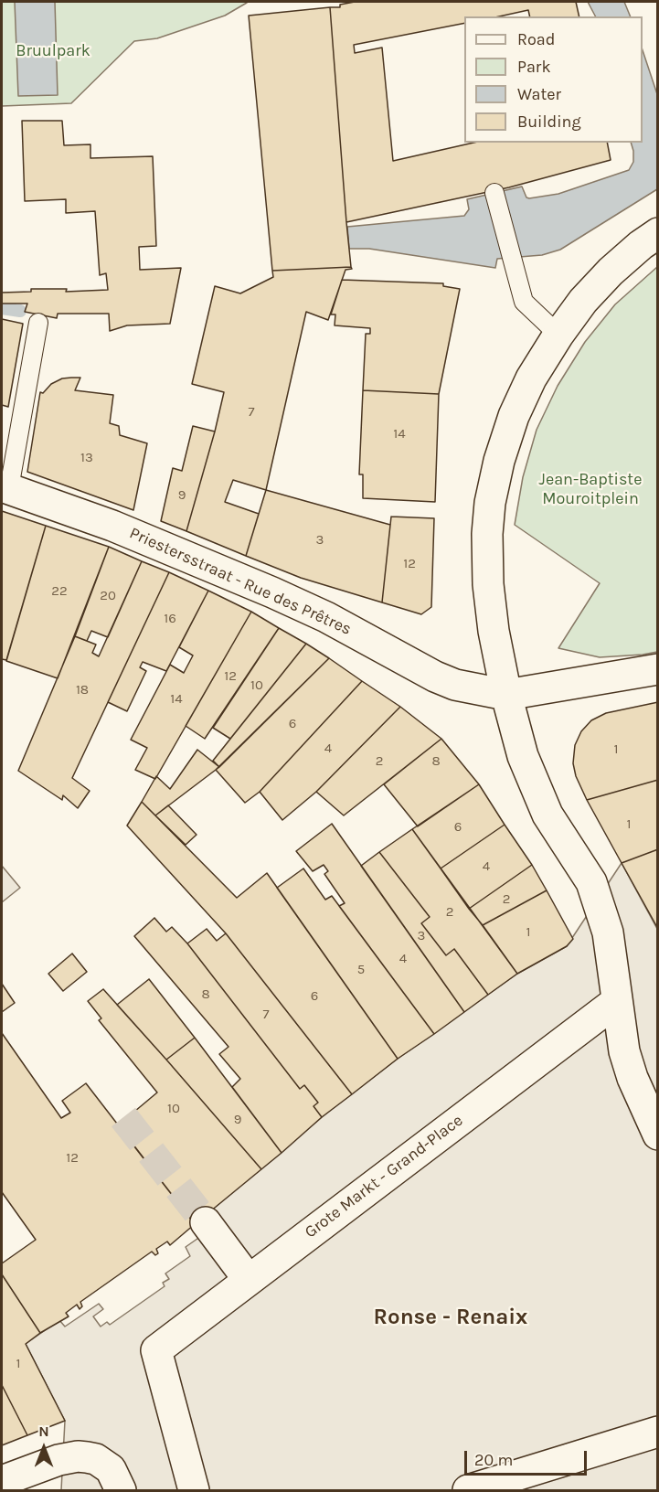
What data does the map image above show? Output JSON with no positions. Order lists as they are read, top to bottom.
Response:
{
  "streets": {
    "street": ["Priestersstraat - Rue des Prêtres", "Grote Markt - Grand-Place"]
  },
  "districts": ["Ronse - Renaix"],
  "parks": ["Bruulpark", "Jean-Baptiste Mouroitplein"],
  "house_numbers": [
    "7",
    "14",
    "13",
    "9",
    "3",
    "12",
    "22",
    "20",
    "16",
    "12",
    "10",
    "18",
    "14",
    "6",
    "4",
    "1",
    "2",
    "8",
    "1",
    "6",
    "4",
    "2",
    "2",
    "1",
    "3",
    "4",
    "5",
    "8",
    "6",
    "7",
    "10",
    "9",
    "12",
    "1"
  ],
  "legend": [
    "Road",
    "Park",
    "Water",
    "Building"
  ],
  "scale_bar": "20 m",
  "north": "top"
}
